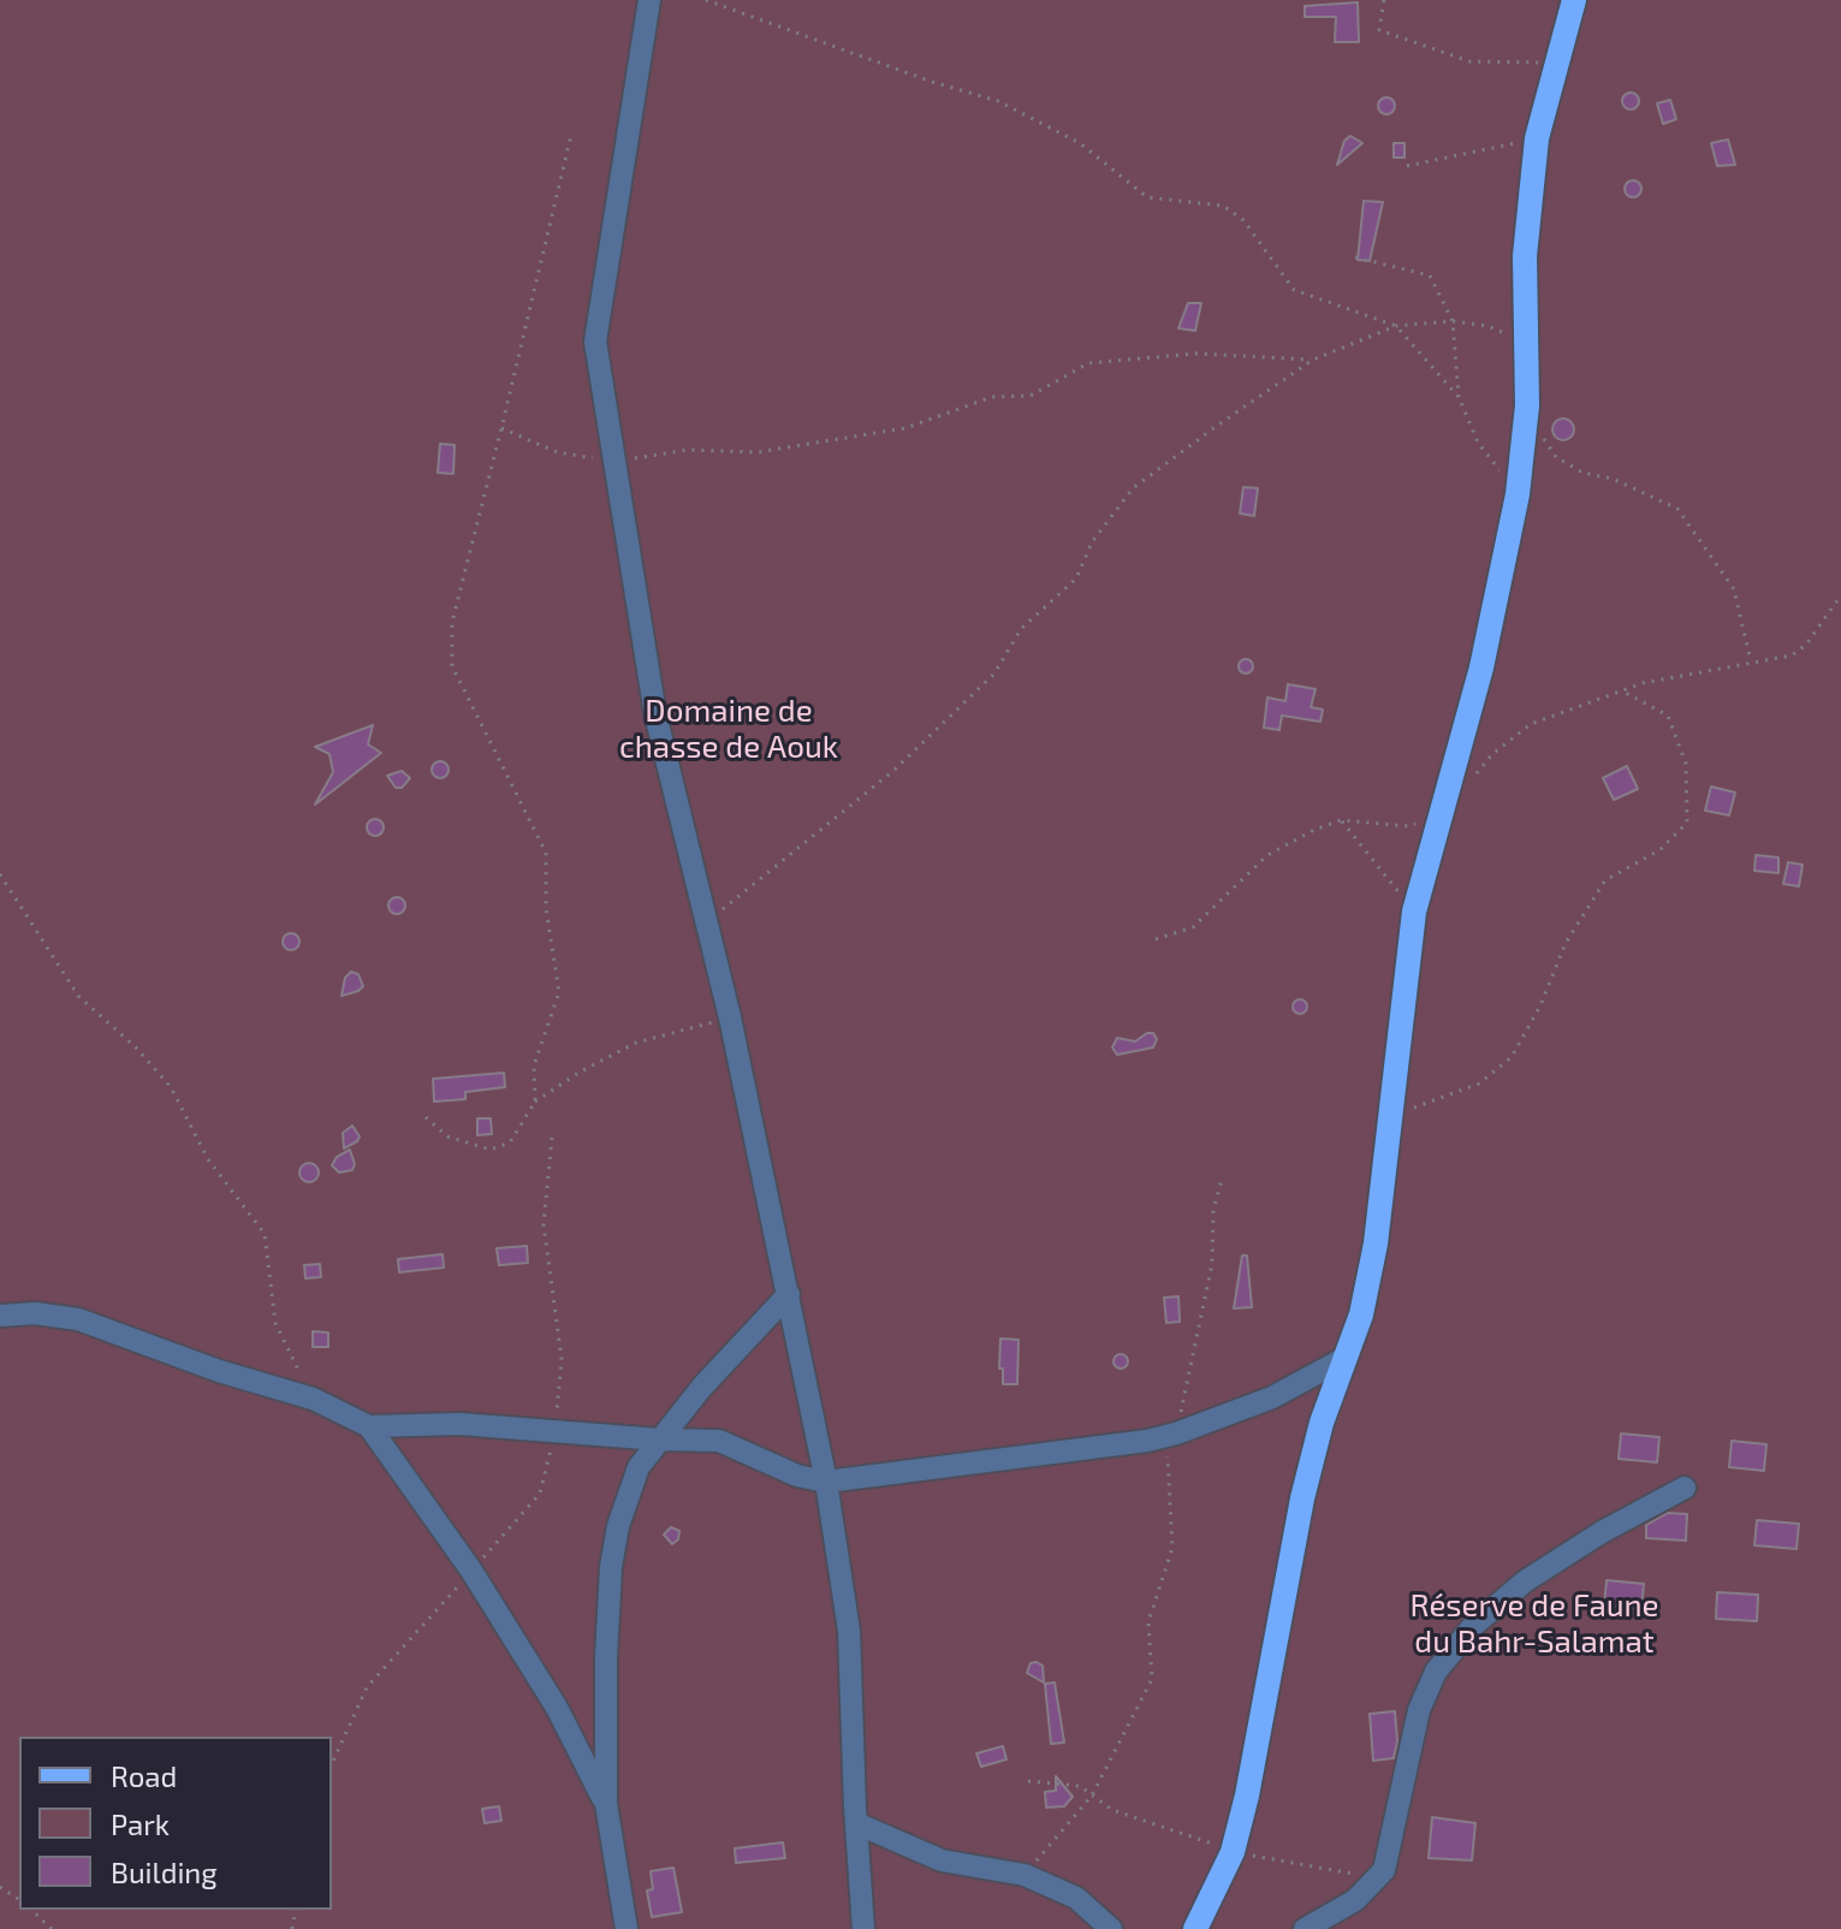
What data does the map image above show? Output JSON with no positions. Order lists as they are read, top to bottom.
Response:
{
  "parks": ["Domaine de chasse de Aouk", "Réserve de Faune du Bahr-Salamat"],
  "legend": ["Road", "Park", "Building"]
}
